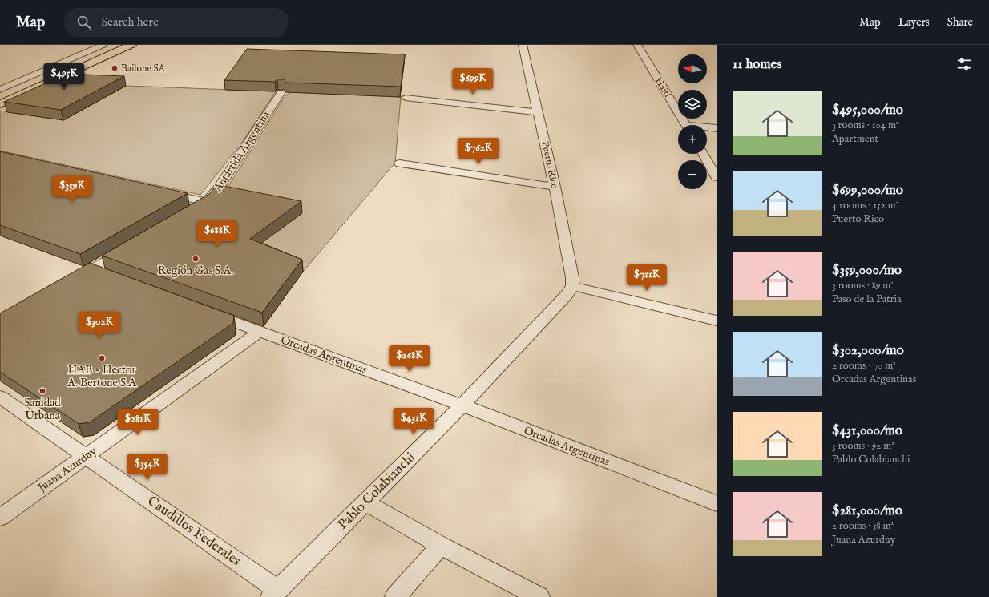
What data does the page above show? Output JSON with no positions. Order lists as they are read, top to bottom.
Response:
{
  "streets": {
    "street": [
      "Haití",
      "Antártida Argentina",
      "Puerto Rico",
      "Orcadas Argentinas",
      "Juana Azurduy",
      "Pablo Colabianchi",
      "Caudillos Federales"
    ]
  },
  "crossings": [
    ["Puerto Rico", "Pablo Colabianchi"],
    ["Orcadas Argentinas", "Juana Azurduy"],
    ["Orcadas Argentinas", "Pablo Colabianchi"],
    ["Juana Azurduy", "Caudillos Federales"],
    ["Pablo Colabianchi", "Caudillos Federales"]
  ],
  "places": [
    "Bailone SA",
    "Región Gas S.A.",
    "HAB - Hector A. Bertone S.A",
    "Sanidad Urbana"
  ],
  "north": "left",
  "page": {
    "header": "Map",
    "search": "Search here",
    "nav": ["Map", "Layers", "Share"],
    "heading": "11 homes",
    "map_buttons": ["+", "−"],
    "price": [
      "$495K",
      "$699K",
      "$762K",
      "$359K",
      "$688K",
      "$711K",
      "$302K",
      "$268K",
      "$431K",
      "$281K",
      "$354K"
    ],
    "list": [
      {
        "name": "$495,000/mo",
        "note": "3 rooms · 104 m² · Apartment"
      },
      {
        "name": "$699,000/mo",
        "note": "4 rooms · 152 m² · Puerto Rico"
      },
      {
        "name": "$359,000/mo",
        "note": "3 rooms · 89 m² · Paso de la Patria"
      },
      {
        "name": "$302,000/mo",
        "note": "2 rooms · 70 m² · Orcadas Argentinas"
      },
      {
        "name": "$431,000/mo",
        "note": "3 rooms · 92 m² · Pablo Colabianchi"
      },
      {
        "name": "$281,000/mo",
        "note": "2 rooms · 58 m² · Juana Azurduy"
      }
    ]
  }
}
